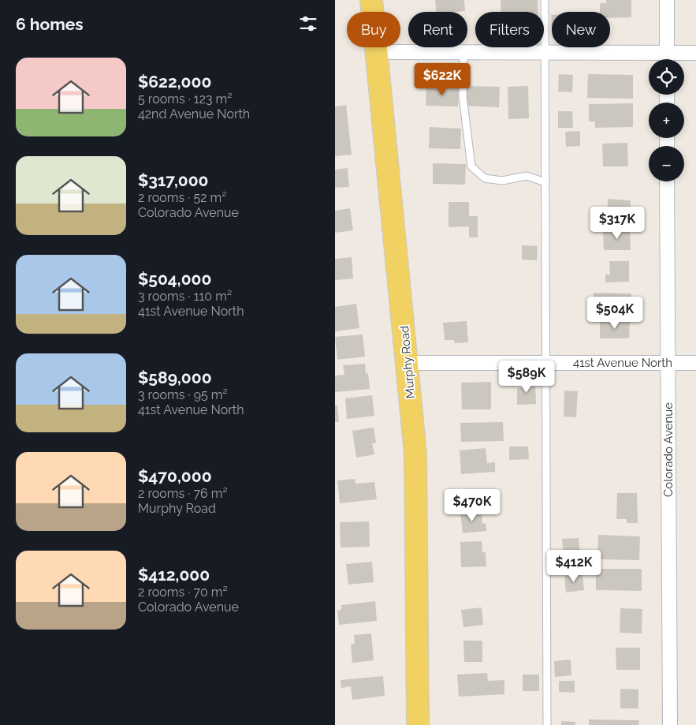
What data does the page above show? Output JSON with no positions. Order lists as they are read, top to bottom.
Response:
{
  "streets": {
    "main road": ["Murphy Road"],
    "street": ["41st Avenue North", "Colorado Avenue"]
  },
  "crossings": [
    ["Murphy Road", "41st Avenue North"],
    ["41st Avenue North", "Colorado Avenue"]
  ],
  "page": {
    "heading": "6 homes",
    "chip": [
      "Buy",
      "Rent",
      "Filters",
      "New"
    ],
    "list": [
      {
        "name": "$622,000",
        "note": "5 rooms · 123 m² · 42nd Avenue North"
      },
      {
        "name": "$317,000",
        "note": "2 rooms · 52 m² · Colorado Avenue"
      },
      {
        "name": "$504,000",
        "note": "3 rooms · 110 m² · 41st Avenue North"
      },
      {
        "name": "$589,000",
        "note": "3 rooms · 95 m² · 41st Avenue North"
      },
      {
        "name": "$470,000",
        "note": "2 rooms · 76 m² · Murphy Road"
      },
      {
        "name": "$412,000",
        "note": "2 rooms · 70 m² · Colorado Avenue"
      }
    ],
    "map_buttons": ["+", "−"],
    "price": [
      "$622K",
      "$317K",
      "$504K",
      "$589K",
      "$470K",
      "$412K"
    ]
  }
}
